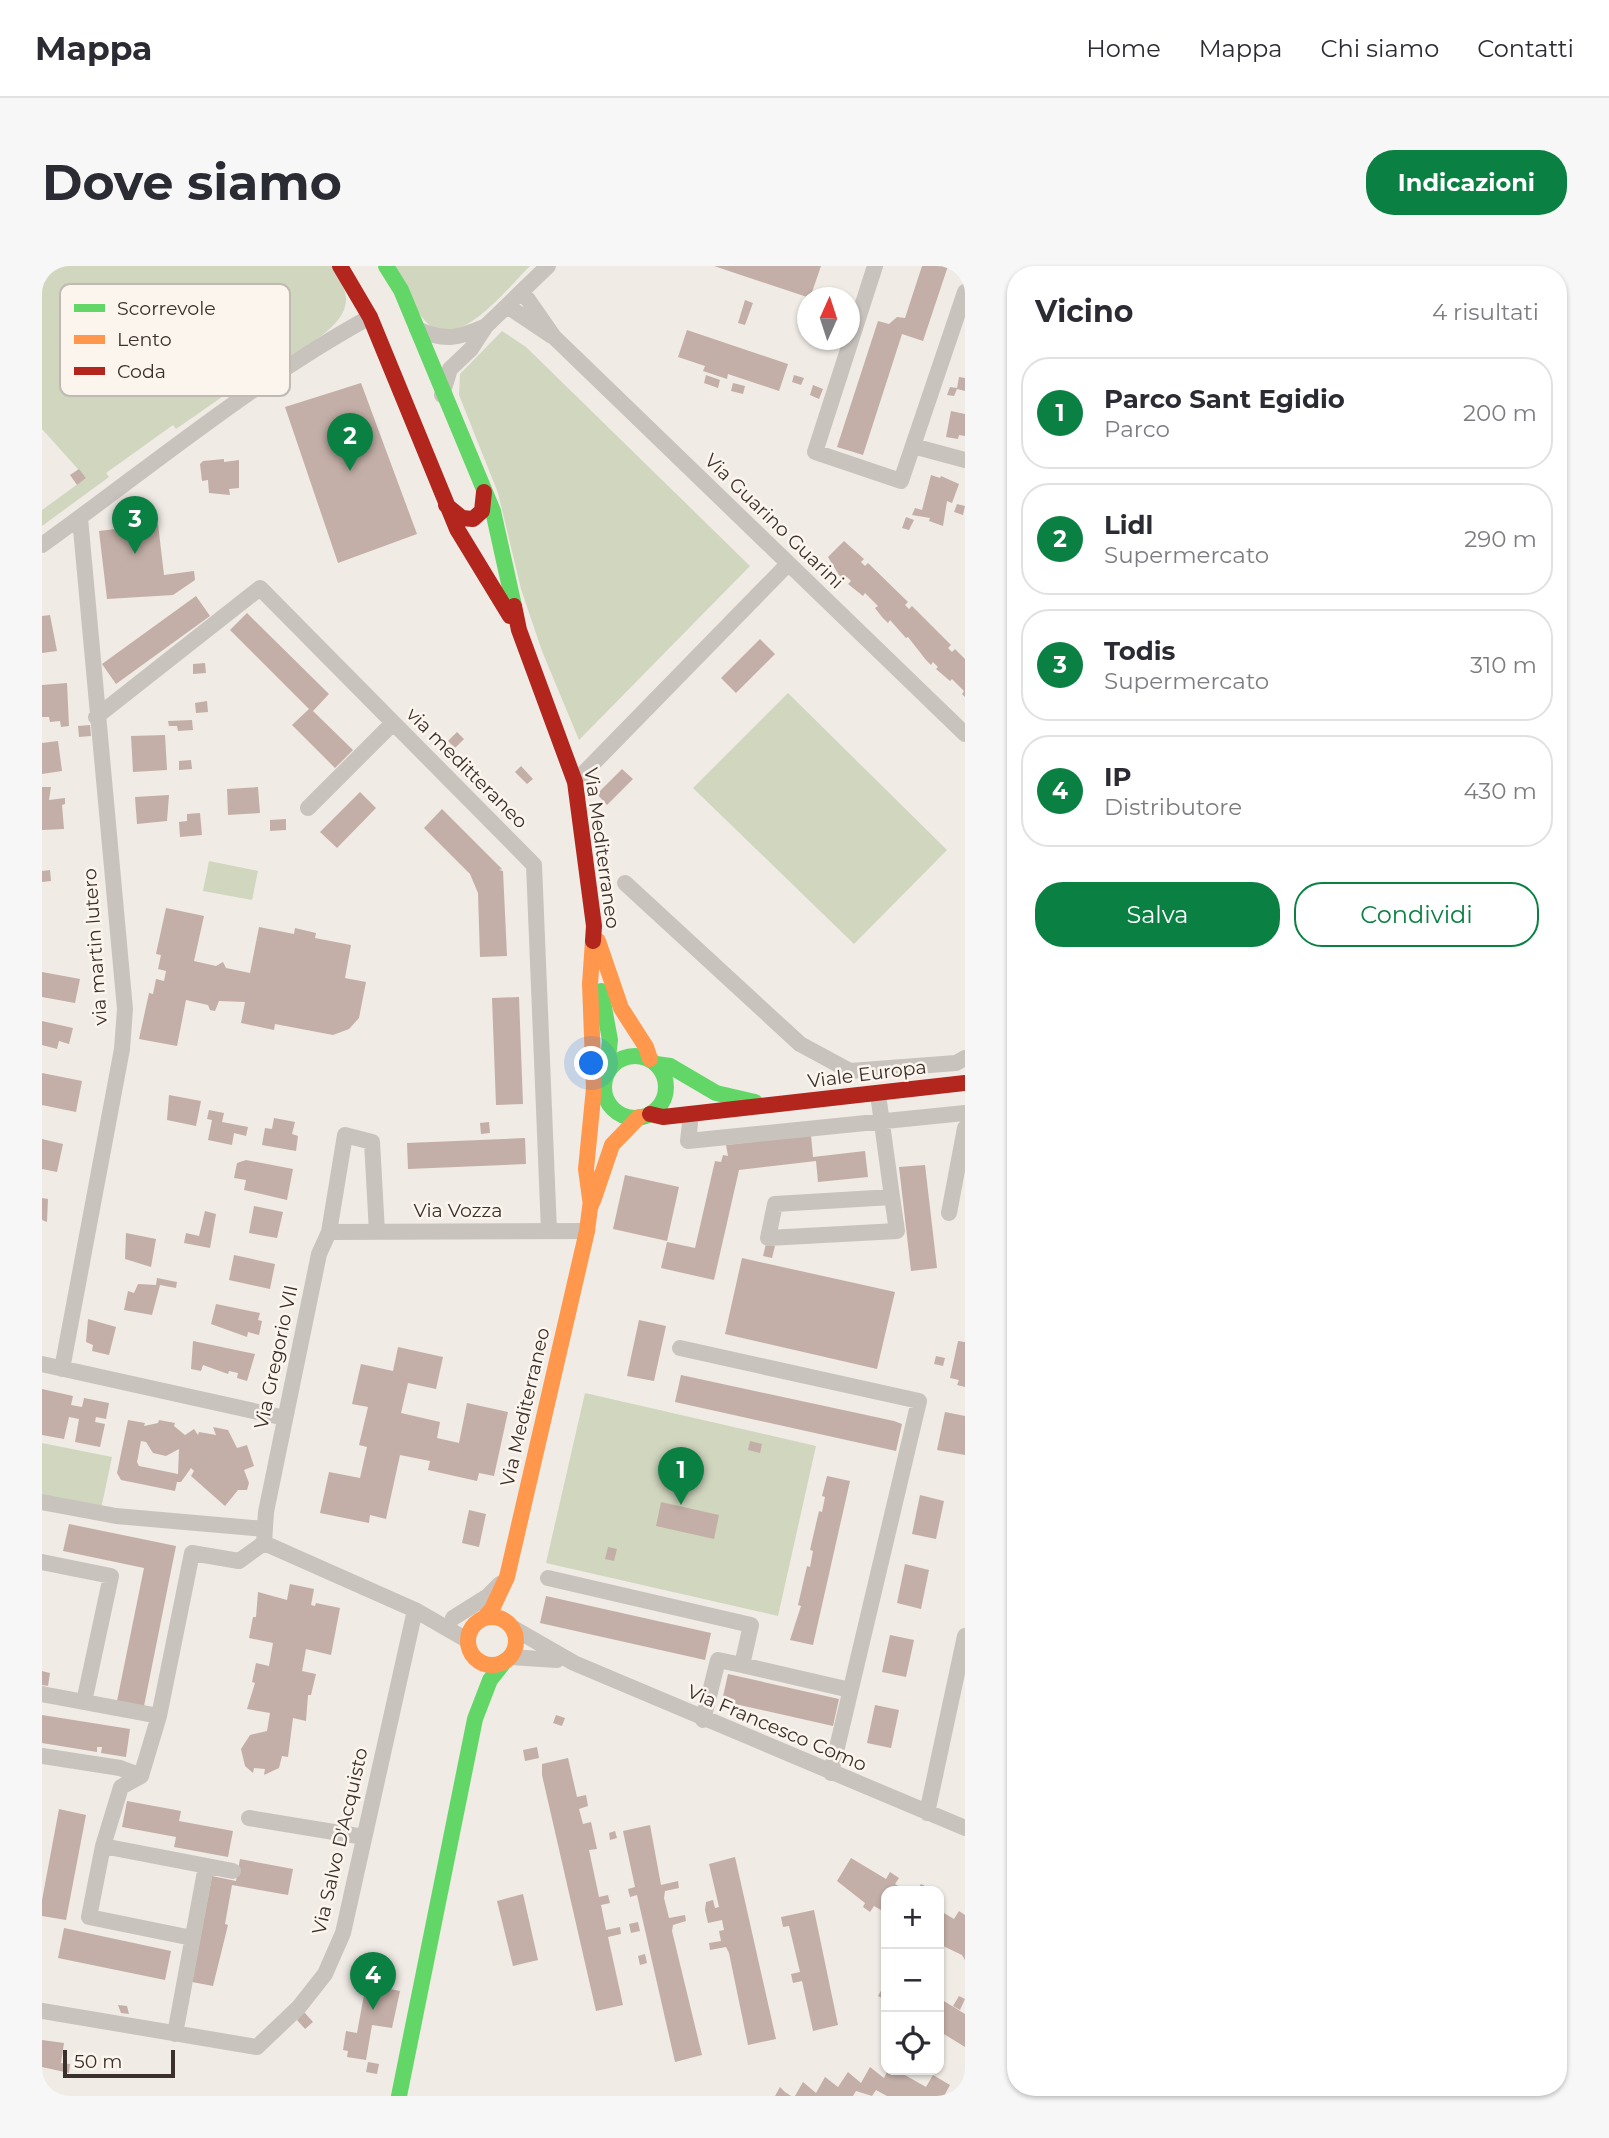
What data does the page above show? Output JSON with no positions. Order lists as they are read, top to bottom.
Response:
{
  "streets": {
    "main road": ["Via Mediterraneo", "Viale Europa"],
    "street": [
      "Via Guarino Guarini",
      "via meditteraneo",
      "via martin lutero",
      "Via Vozza",
      "Via Gregorio VII",
      "Via Francesco Como",
      "Via Salvo D'Acquisto"
    ]
  },
  "crossings": [
    ["via meditteraneo", "via martin lutero"],
    ["via meditteraneo", "Via Vozza"],
    ["Via Mediterraneo", "Viale Europa"],
    ["Via Mediterraneo", "Via Vozza"],
    ["Via Mediterraneo", "Via Francesco Como"],
    ["Via Vozza", "Via Gregorio VII"]
  ],
  "legend": ["Scorrevole", "Lento", "Coda"],
  "scale_bar": "50 m",
  "north": "top",
  "page": {
    "header": "Mappa",
    "nav": [
      "Home",
      "Mappa",
      "Chi siamo",
      "Contatti"
    ],
    "buttons": [
      "Indicazioni",
      ["Salva", "Condividi"]
    ],
    "title": "Dove siamo",
    "heading": ["Vicino", "4 risultati"],
    "list": [
      {
        "mark": "1",
        "name": "Parco Sant Egidio",
        "note": "Parco",
        "value": "200 m"
      },
      {
        "mark": "2",
        "name": "Lidl",
        "note": "Supermercato",
        "value": "290 m"
      },
      {
        "mark": "3",
        "name": "Todis",
        "note": "Supermercato",
        "value": "310 m"
      },
      {
        "mark": "4",
        "name": "IP",
        "note": "Distributore",
        "value": "430 m"
      }
    ],
    "pins": [
      "2",
      "3",
      "1",
      "4"
    ],
    "map_buttons": ["+", "−"],
    "scale": "50 m"
  }
}
